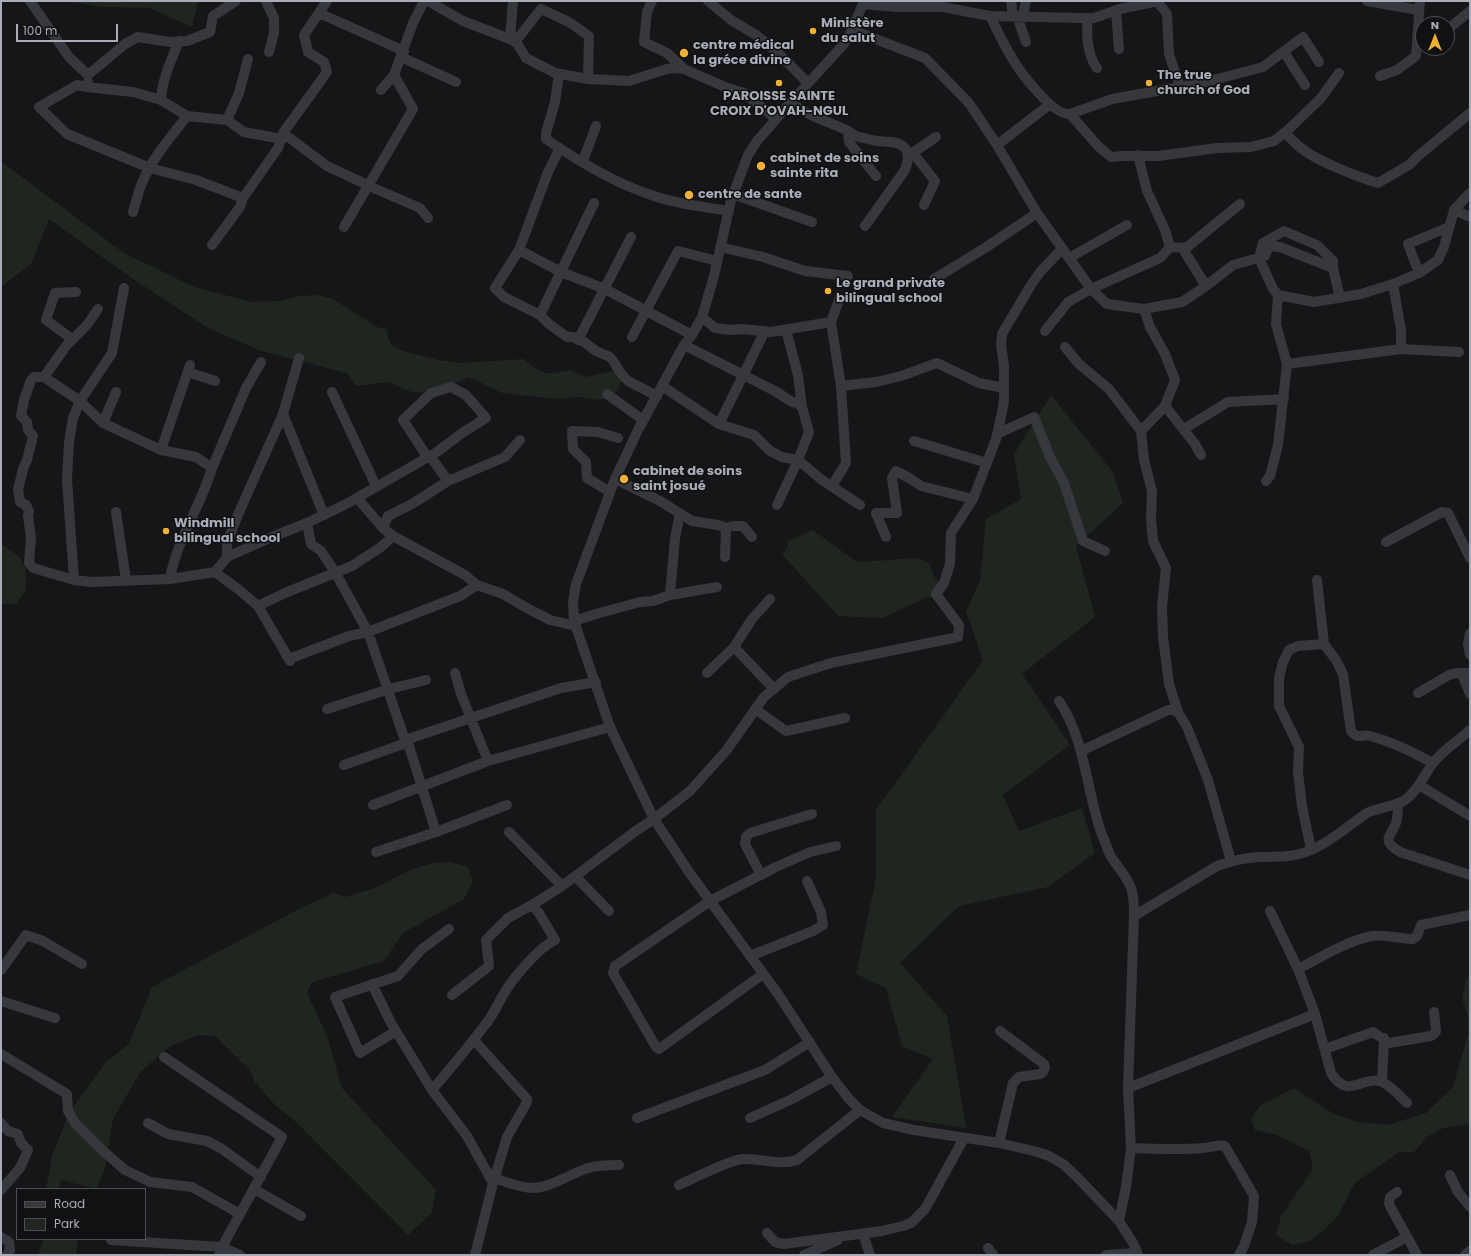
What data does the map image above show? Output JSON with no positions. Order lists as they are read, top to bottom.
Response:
{
  "places": [
    "Ministère du salut",
    "centre médical la gréce divine",
    "PAROISSE SAINTE CROIX D'OVAH-NGUL",
    "The true church of God",
    "cabinet de soins sainte rita",
    "centre de sante",
    "Le grand private bilingual school",
    "cabinet de soins saint josué",
    "Windmill bilingual school"
  ],
  "legend": ["Road", "Park"],
  "scale_bar": "100 m",
  "north": "top"
}
